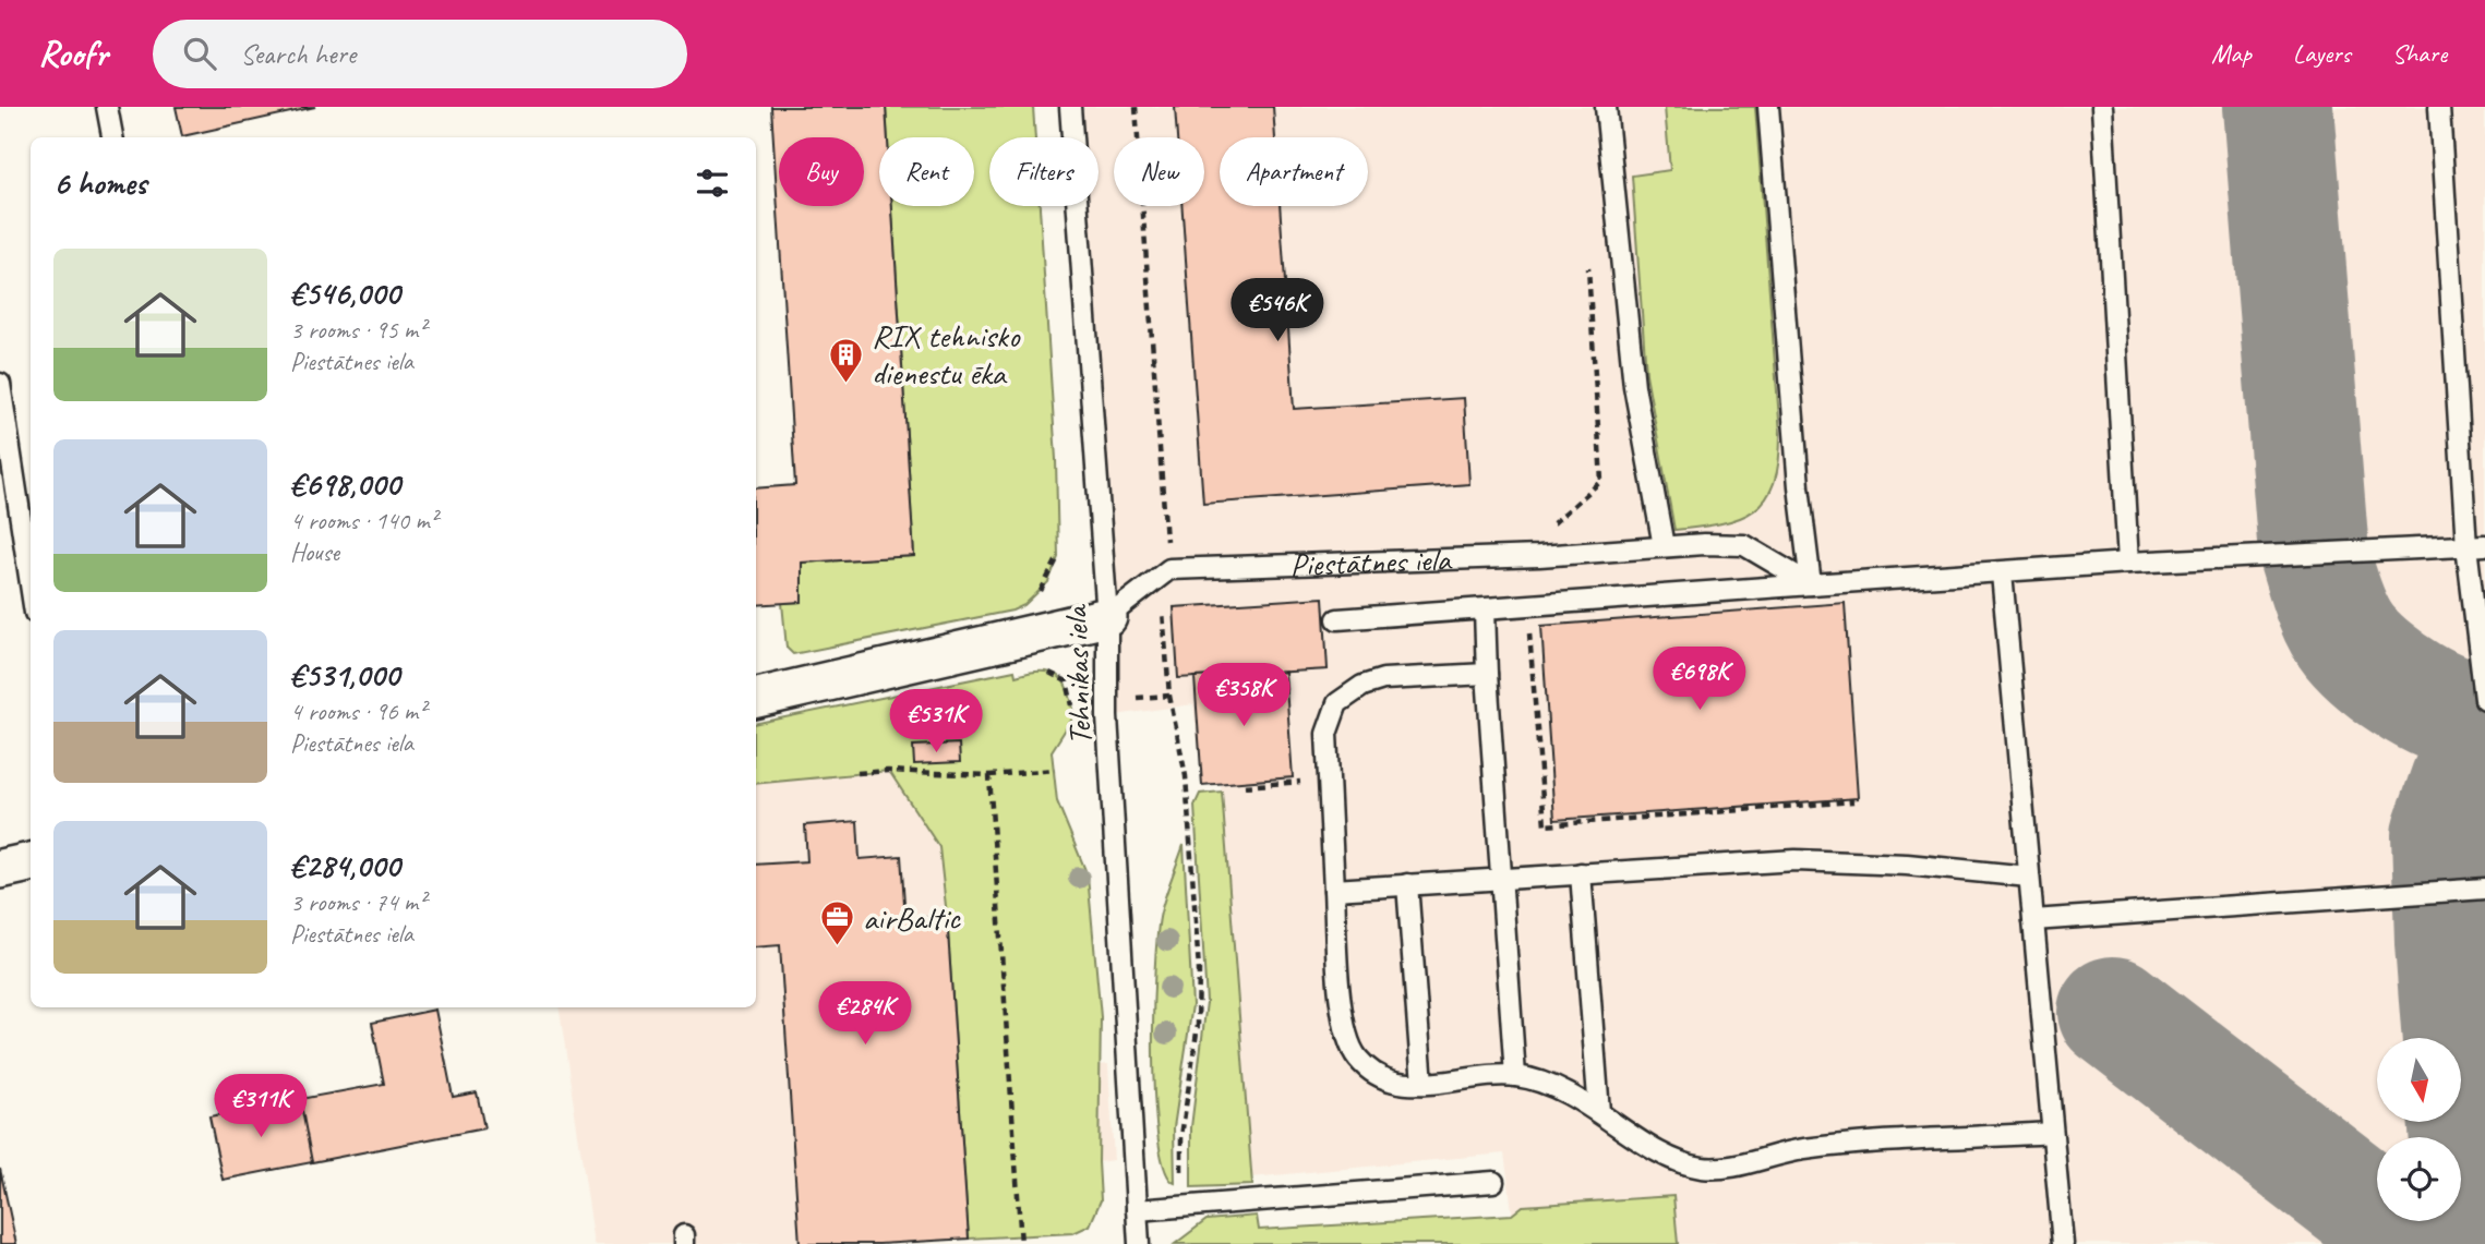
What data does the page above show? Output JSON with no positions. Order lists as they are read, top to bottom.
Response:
{
  "streets": {
    "lane": ["Piestātnes iela", "Tehnikas iela"]
  },
  "places": {
    "building": ["RIX tehnisko dienestu ēka"],
    "office": ["airBaltic"]
  },
  "north": "bottom",
  "page": {
    "header": "Roofr",
    "search": "Search here",
    "nav": ["Map", "Layers", "Share"],
    "chip": [
      "Buy",
      "Rent",
      "Filters",
      "New",
      "Apartment"
    ],
    "heading": "6 homes",
    "list": [
      {
        "name": "€546,000",
        "note": "3 rooms · 95 m² · Piestātnes iela"
      },
      {
        "name": "€698,000",
        "note": "4 rooms · 140 m² · House"
      },
      {
        "name": "€531,000",
        "note": "4 rooms · 96 m² · Piestātnes iela"
      },
      {
        "name": "€284,000",
        "note": "3 rooms · 74 m² · Piestātnes iela"
      }
    ],
    "price": [
      "€546K",
      "€698K",
      "€358K",
      "€531K",
      "€284K",
      "€311K"
    ]
  }
}
